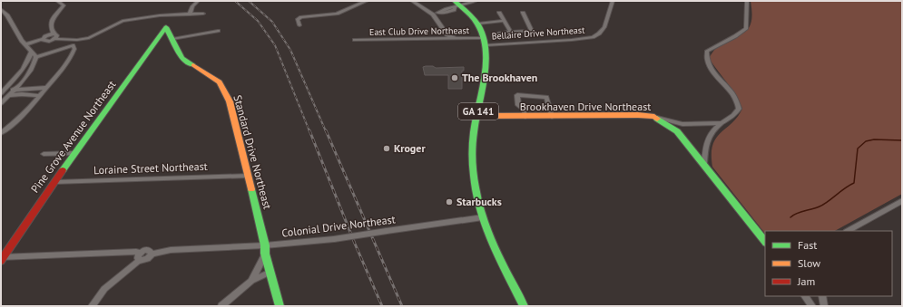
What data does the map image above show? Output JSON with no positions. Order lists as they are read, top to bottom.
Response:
{
  "streets": {
    "main road": [
      "Brookhaven Drive Northeast",
      "GA 141",
      "Pine Grove Avenue Northeast",
      "Standard Drive Northeast"
    ],
    "street": [
      "East Club Drive Northeast",
      "Bellaire Drive Northeast",
      "Loraine Street Northeast",
      "Colonial Drive Northeast"
    ]
  },
  "crossings": [
    ["East Club Drive Northeast", "Bellaire Drive Northeast"],
    ["East Club Drive Northeast", "GA 141"],
    ["Bellaire Drive Northeast", "GA 141"],
    ["Brookhaven Drive Northeast", "GA 141"],
    ["GA 141", "Colonial Drive Northeast"],
    ["Pine Grove Avenue Northeast", "Standard Drive Northeast"],
    ["Pine Grove Avenue Northeast", "Loraine Street Northeast"],
    ["Standard Drive Northeast", "Loraine Street Northeast"],
    ["Standard Drive Northeast", "Colonial Drive Northeast"]
  ],
  "places": ["The Brookhaven", "Kroger", "Starbucks"],
  "legend": ["Fast", "Slow", "Jam"]
}
